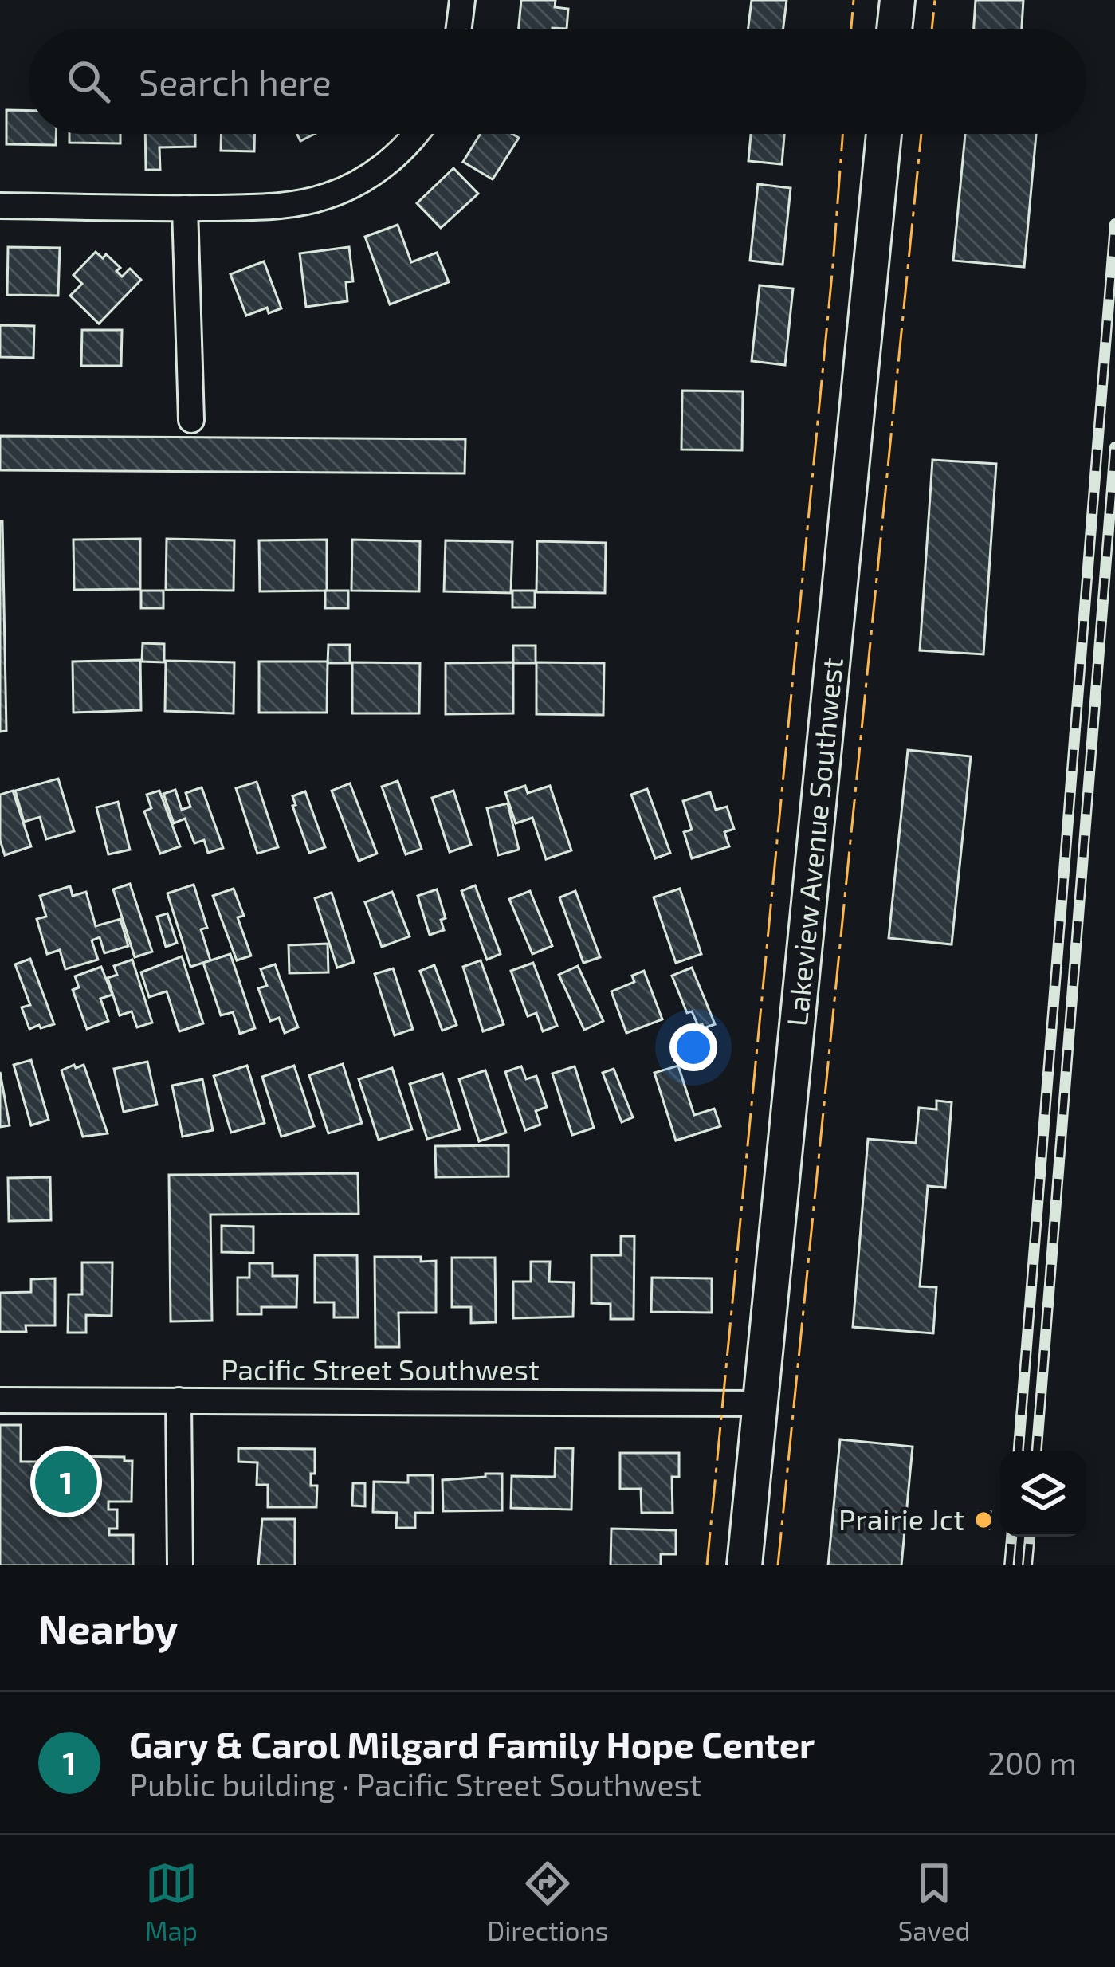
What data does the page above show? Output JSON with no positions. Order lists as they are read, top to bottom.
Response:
{
  "streets": {
    "street": ["Lakeview Avenue Southwest", "Pacific Street Southwest"]
  },
  "crossings": [
    ["Lakeview Avenue Southwest", "Pacific Street Southwest"]
  ],
  "places": ["Prairie Jct"],
  "page": {
    "search": "Search here",
    "pins": "1",
    "heading": "Nearby",
    "list": [
      {
        "mark": "1",
        "name": "Gary & Carol Milgard Family Hope Center",
        "note": "Public building · Pacific Street Southwest",
        "value": "200 m"
      }
    ],
    "nav": ["Map", "Directions", "Saved"]
  }
}
